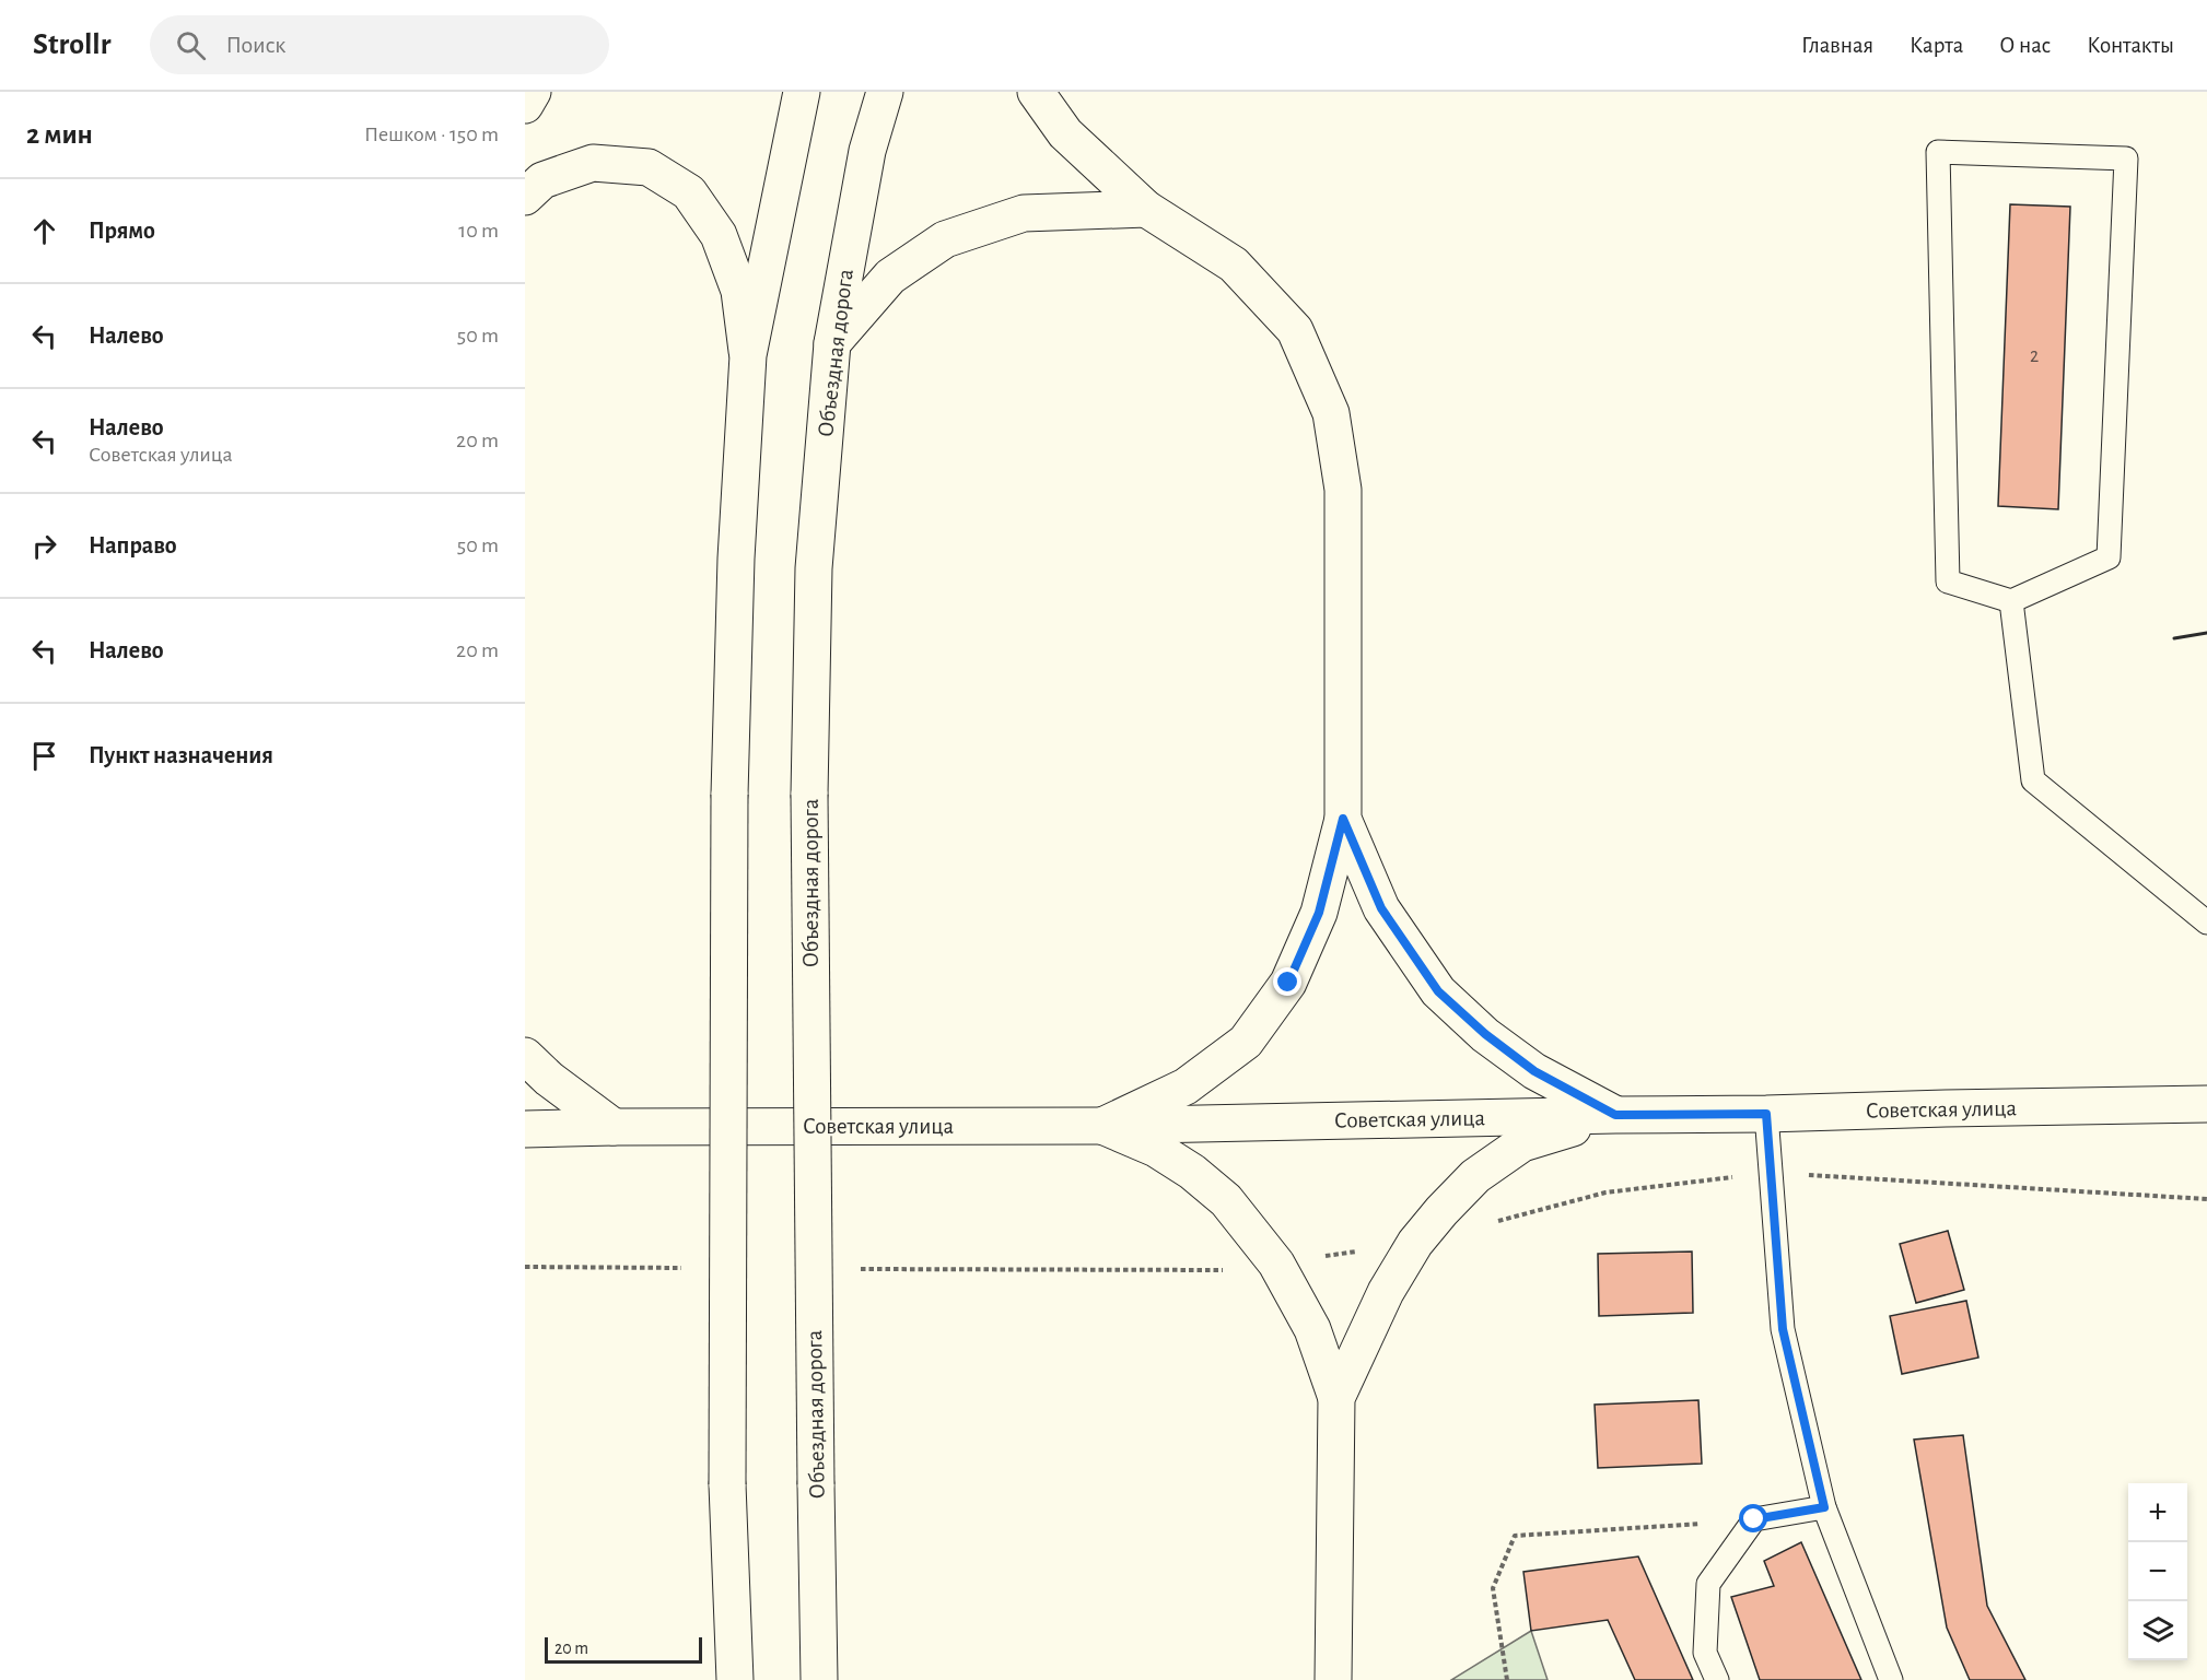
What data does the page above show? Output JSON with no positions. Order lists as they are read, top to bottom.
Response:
{
  "streets": {
    "main road": ["Объездная дорога", "Советская улица"]
  },
  "house_numbers": ["2"],
  "scale_bar": "20 m",
  "page": {
    "header": "Strollr",
    "search": "Поиск",
    "nav": [
      "Главная",
      "Карта",
      "О нас",
      "Контакты"
    ],
    "heading": ["2 мин", "Пешком · 150 m"],
    "list": [
      ["Прямо", "10 m"],
      ["Налево", "50 m"],
      ["Налево", "Советская улица", "20 m"],
      ["Направо", "50 m"],
      ["Налево", "20 m"],
      "Пункт назначения"
    ],
    "map_buttons": ["+", "−"],
    "scale": "20 m"
  }
}
